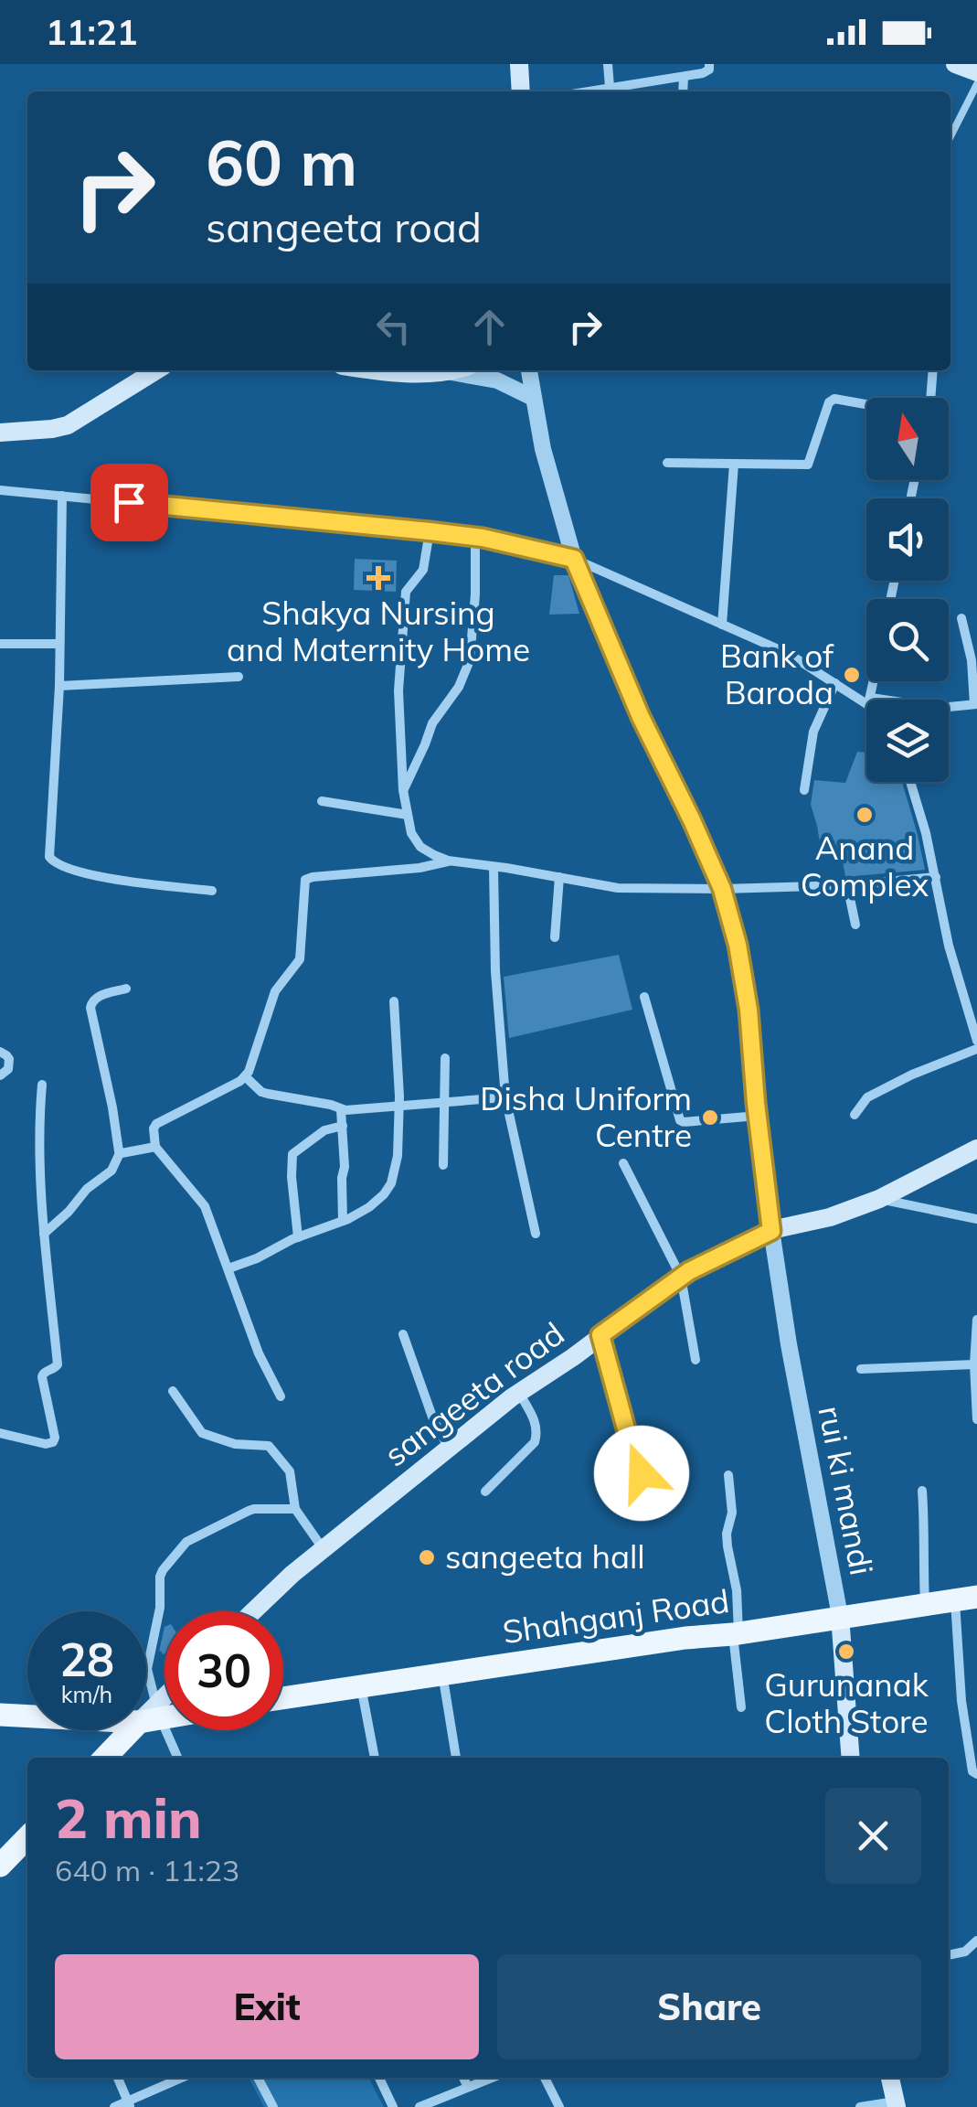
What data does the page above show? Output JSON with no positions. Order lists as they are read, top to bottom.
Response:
{
  "streets": {
    "main road": ["sangeeta road", "rui ki mandi", "Shahganj Road"]
  },
  "crossings": [
    ["sangeeta road", "rui ki mandi"],
    ["rui ki mandi", "Shahganj Road"]
  ],
  "places": {
    "health": ["Shakya Nursing and Maternity Home"],
    "other": [
      "Bank of Baroda",
      "Anand Complex",
      "Disha Uniform Centre",
      "sangeeta hall",
      "Gurunanak Cloth Store"
    ]
  },
  "north": "top",
  "page": {
    "status": "11:21",
    "turn": ["60 m", "sangeeta road"],
    "speed": "28 km/h",
    "limit": "30",
    "heading": ["2 min", "640 m · 11:23"],
    "buttons": ["Exit", "Share"]
  }
}
